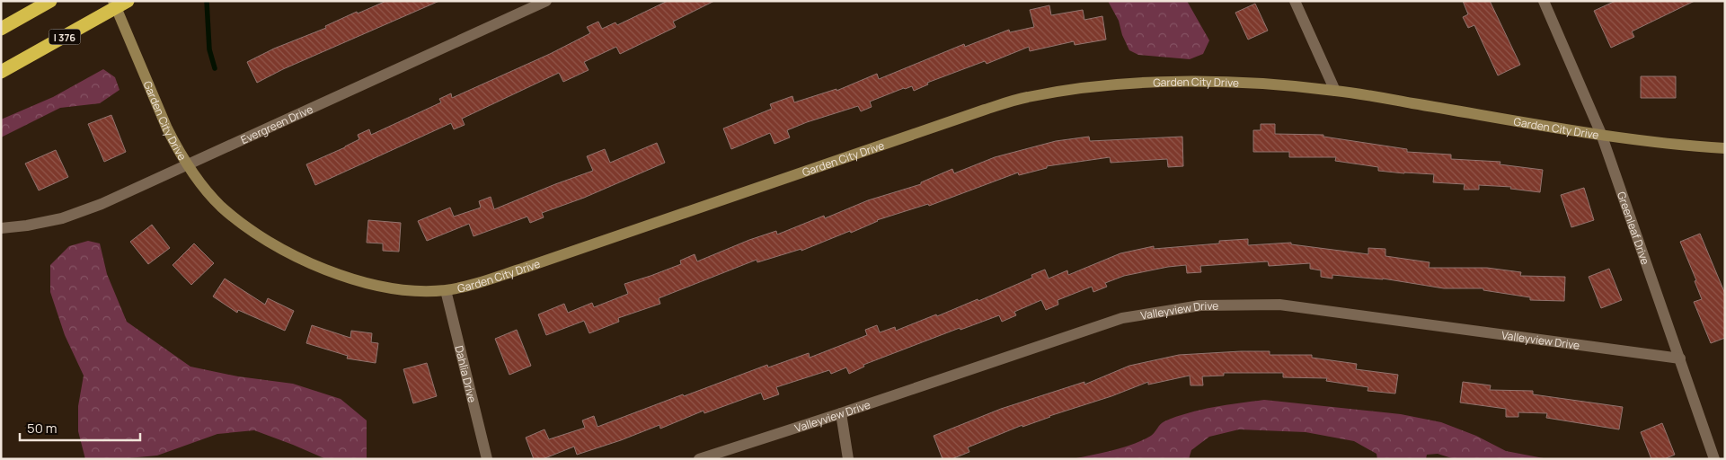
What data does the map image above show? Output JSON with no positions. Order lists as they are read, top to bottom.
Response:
{
  "streets": {
    "highway": ["I 376"],
    "street": [
      "Garden City Drive",
      "Evergreen Drive",
      "Greenleaf Drive",
      "Valleyview Drive",
      "Dahlia Drive"
    ]
  },
  "crossings": [
    ["Garden City Drive", "Evergreen Drive"],
    ["Garden City Drive", "Greenleaf Drive"],
    ["Garden City Drive", "Dahlia Drive"],
    ["Greenleaf Drive", "Valleyview Drive"]
  ],
  "scale_bar": "50 m"
}
